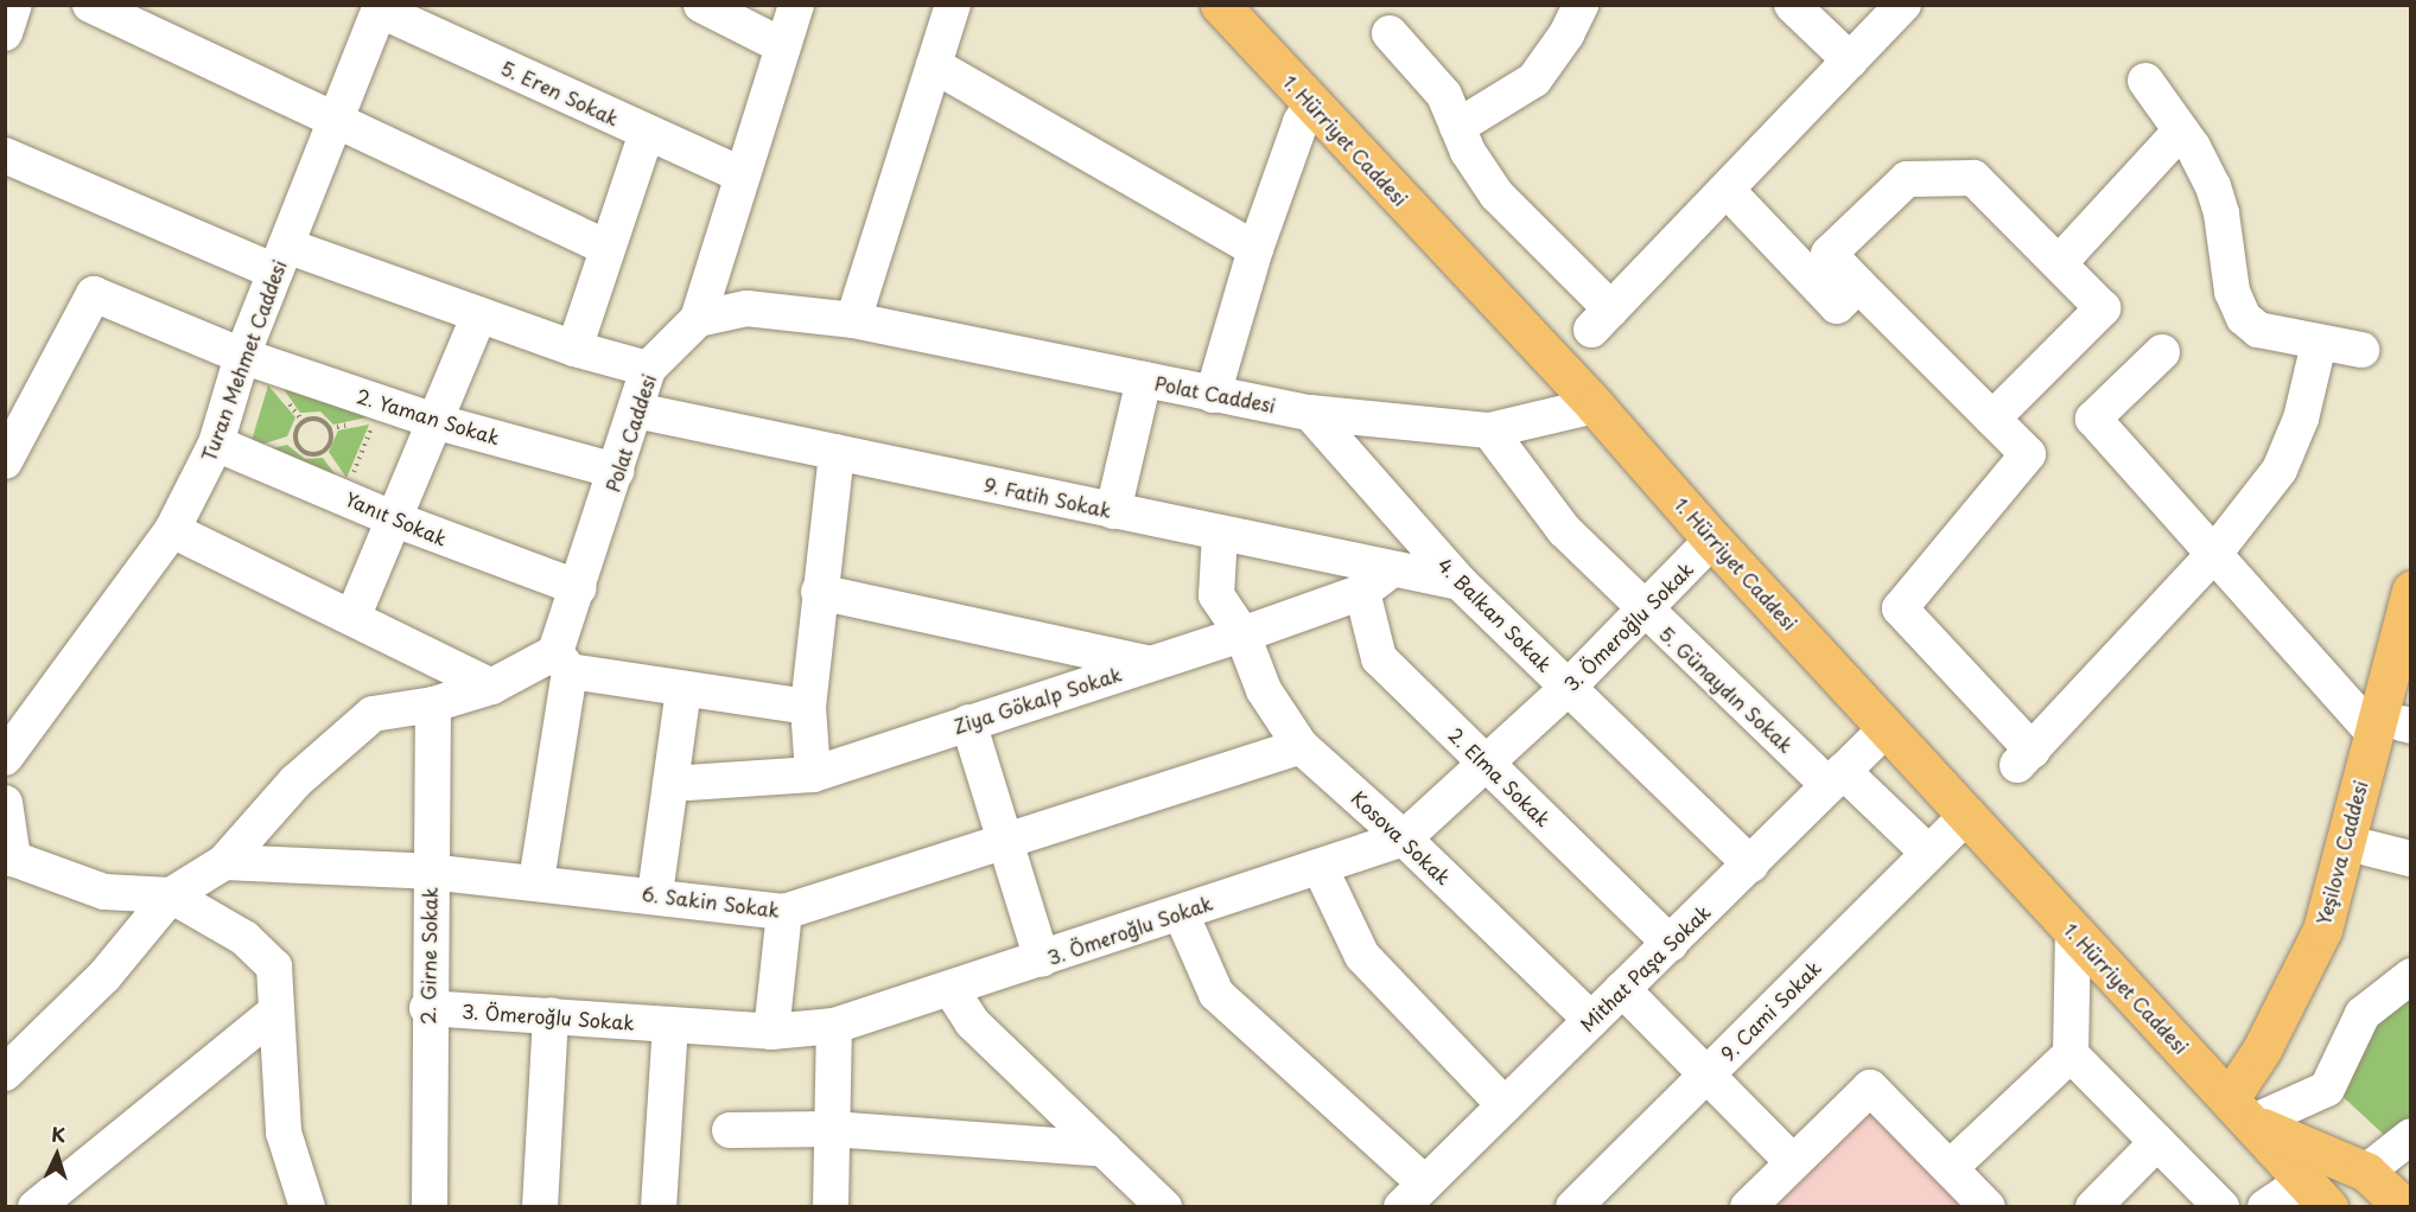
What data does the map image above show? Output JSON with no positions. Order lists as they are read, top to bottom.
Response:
{
  "streets": {
    "main road": ["1. Hürriyet Caddesi", "Yeşilova Caddesi"],
    "street": [
      "5. Eren Sokak",
      "Turan Mehmet Caddesi",
      "Polat Caddesi",
      "2. Yaman Sokak",
      "9. Fatih Sokak",
      "Yanıt Sokak",
      "4. Balkan Sokak",
      "3. Ömeroğlu Sokak",
      "5. Günaydın Sokak",
      "Ziya Gökalp Sokak",
      "2. Elma Sokak",
      "Kosova Sokak",
      "6. Sakin Sokak",
      "2. Girne Sokak",
      "Mithat Paşa Sokak",
      "9. Cami Sokak"
    ]
  },
  "crossings": [
    ["5. Eren Sokak", "Turan Mehmet Caddesi"],
    ["1. Hürriyet Caddesi", "Polat Caddesi"],
    ["1. Hürriyet Caddesi", "3. Ömeroğlu Sokak"],
    ["1. Hürriyet Caddesi", "Yeşilova Caddesi"],
    ["1. Hürriyet Caddesi", "Mithat Paşa Sokak"],
    ["1. Hürriyet Caddesi", "9. Cami Sokak"],
    ["Turan Mehmet Caddesi", "2. Yaman Sokak"],
    ["Turan Mehmet Caddesi", "Yanıt Sokak"],
    ["Polat Caddesi", "2. Yaman Sokak"],
    ["Polat Caddesi", "9. Fatih Sokak"],
    ["Polat Caddesi", "Yanıt Sokak"],
    ["Polat Caddesi", "4. Balkan Sokak"],
    ["Polat Caddesi", "5. Günaydın Sokak"],
    ["Polat Caddesi", "6. Sakin Sokak"],
    ["9. Fatih Sokak", "4. Balkan Sokak"],
    ["9. Fatih Sokak", "Ziya Gökalp Sokak"],
    ["9. Fatih Sokak", "Kosova Sokak"],
    ["4. Balkan Sokak", "3. Ömeroğlu Sokak"],
    ["4. Balkan Sokak", "Mithat Paşa Sokak"],
    ["3. Ömeroğlu Sokak", "5. Günaydın Sokak"],
    ["3. Ömeroğlu Sokak", "2. Elma Sokak"],
    ["3. Ömeroğlu Sokak", "Kosova Sokak"],
    ["3. Ömeroğlu Sokak", "2. Girne Sokak"],
    ["5. Günaydın Sokak", "Mithat Paşa Sokak"],
    ["5. Günaydın Sokak", "9. Cami Sokak"],
    ["Ziya Gökalp Sokak", "2. Elma Sokak"],
    ["Ziya Gökalp Sokak", "Kosova Sokak"],
    ["2. Elma Sokak", "Mithat Paşa Sokak"],
    ["Kosova Sokak", "6. Sakin Sokak"],
    ["Kosova Sokak", "Mithat Paşa Sokak"],
    ["6. Sakin Sokak", "2. Girne Sokak"]
  ],
  "north": "top"
}
